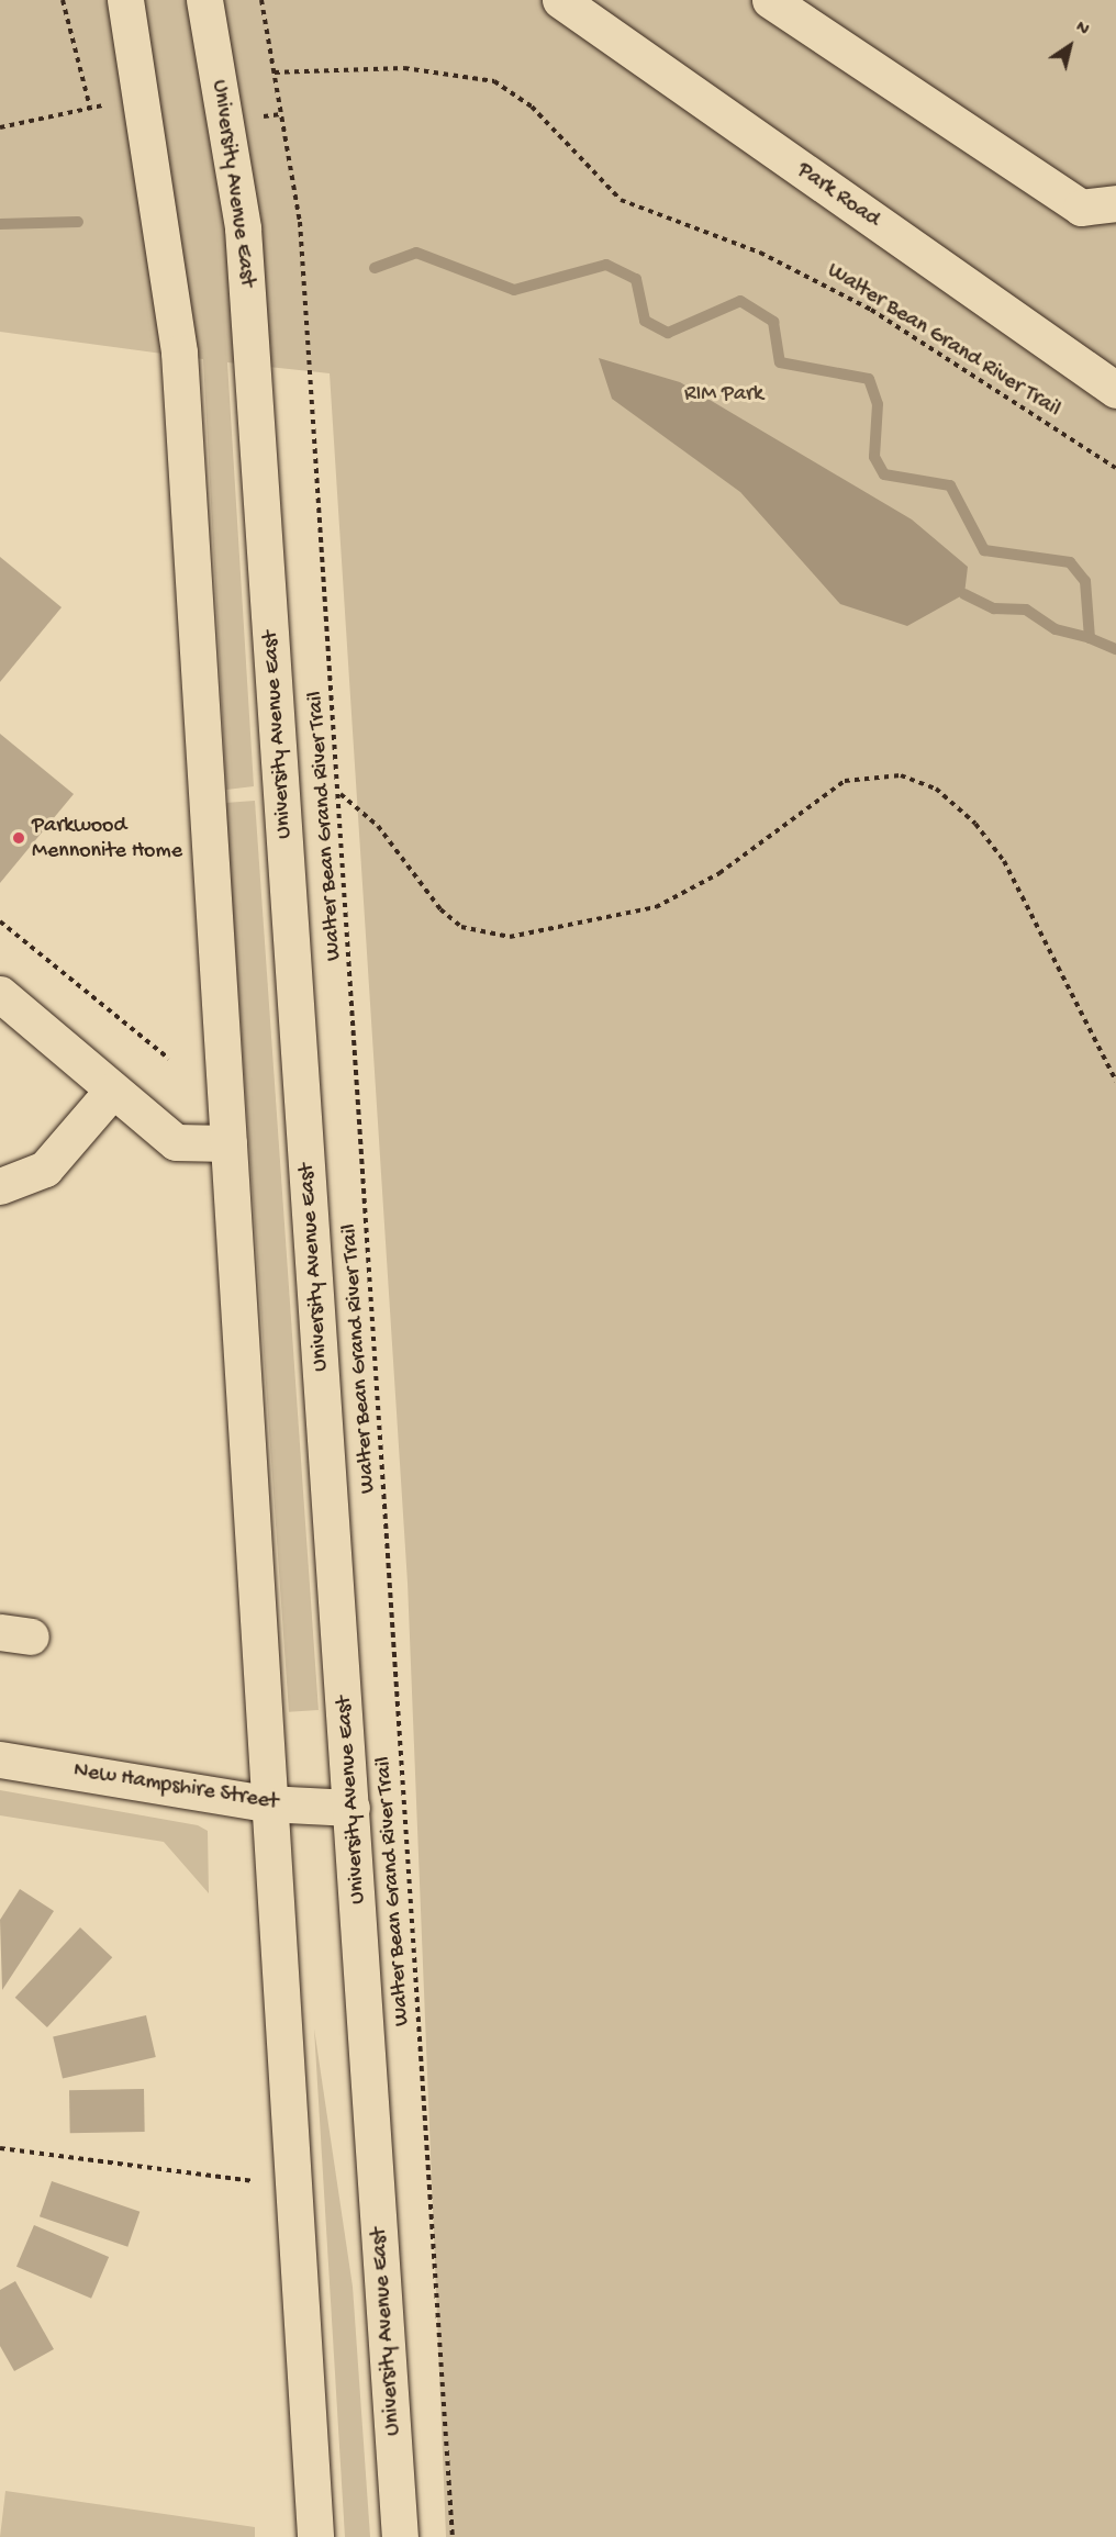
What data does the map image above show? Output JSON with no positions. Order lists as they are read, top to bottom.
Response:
{
  "streets": {
    "main road": ["University Avenue East", "Park Road", "New Hampshire Street"],
    "path": ["Walter Bean Grand River Trail"]
  },
  "crossings": [
    ["University Avenue East", "New Hampshire Street"]
  ],
  "parks": ["RIM Park"],
  "places": ["Parkwood Mennonite Home"],
  "north": "top right"
}
